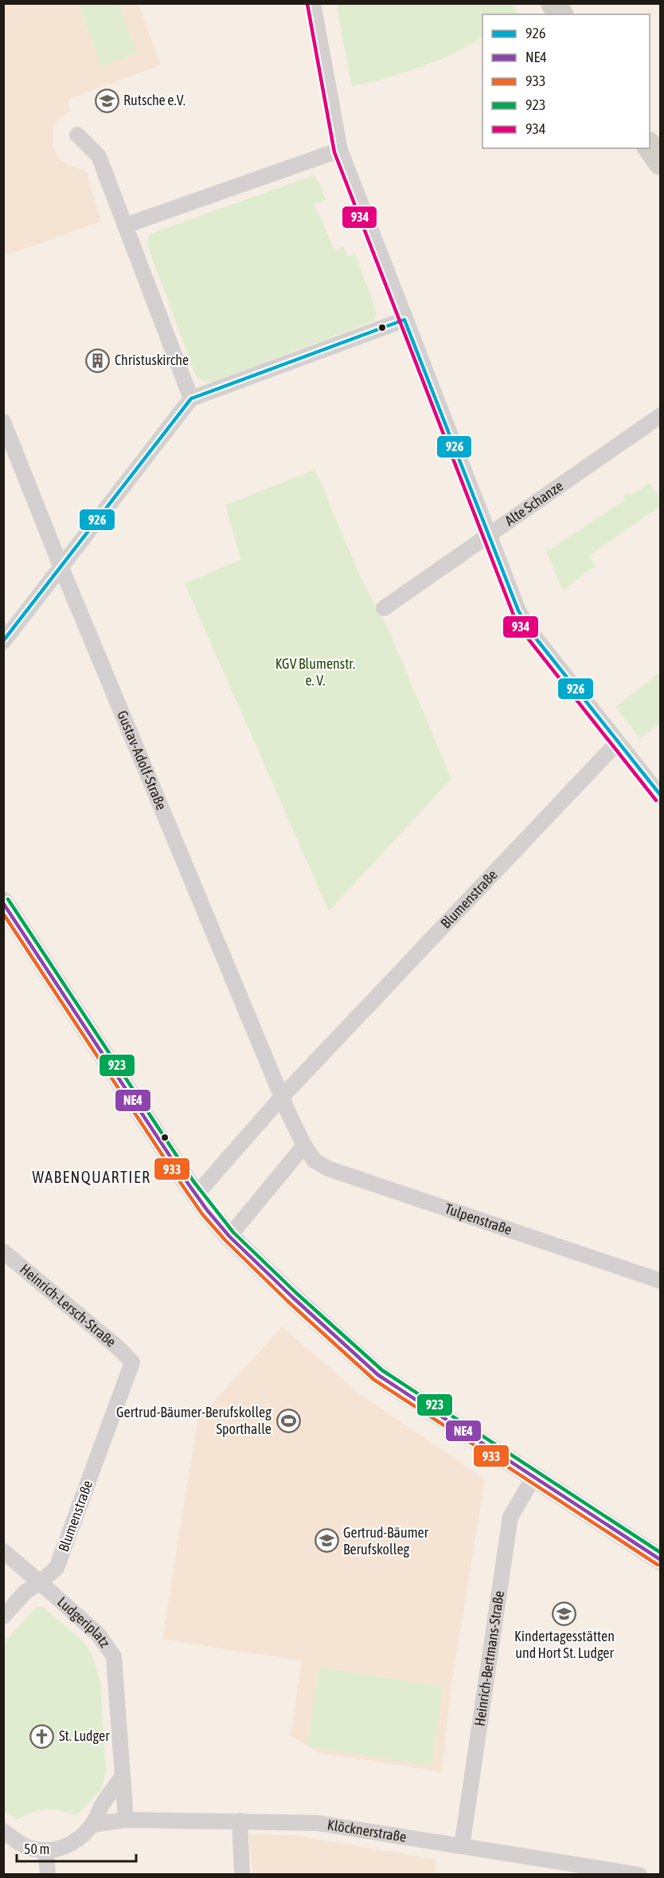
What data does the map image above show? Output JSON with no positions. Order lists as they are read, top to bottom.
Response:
{
  "streets": {
    "street": [
      "Alte Schanze",
      "Gustav-Adolf-Straße",
      "Blumenstraße",
      "Tulpenstraße",
      "Heinrich-Lersch-Straße",
      "Ludgeriplatz",
      "Heinrich-Bertmans-Straße",
      "Klöcknerstraße"
    ]
  },
  "crossings": [
    ["Gustav-Adolf-Straße", "Blumenstraße"],
    ["Blumenstraße", "Heinrich-Lersch-Straße"],
    ["Blumenstraße", "Ludgeriplatz"],
    ["Ludgeriplatz", "Klöcknerstraße"],
    ["Heinrich-Bertmans-Straße", "Klöcknerstraße"]
  ],
  "districts": ["WABENQUARTIER"],
  "parks": ["KGV Blumenstr. e. V."],
  "places": {
    "school or university": ["Rutsche e.V.", "Gertrud-Bäumer Berufskolleg", "Kindertagesstätten und Hort St. Ludger"],
    "building": ["Christuskirche"],
    "sports": ["Gertrud-Bäumer-Berufskolleg Sporthalle"],
    "church": ["St. Ludger"]
  },
  "lines": [
    "transit line 934",
    "transit line 926",
    "transit line 923",
    "transit line NE4",
    "transit line 933"
  ],
  "legend": [
    "926",
    "NE4",
    "933",
    "923",
    "934"
  ],
  "scale_bar": "50 m"
}
